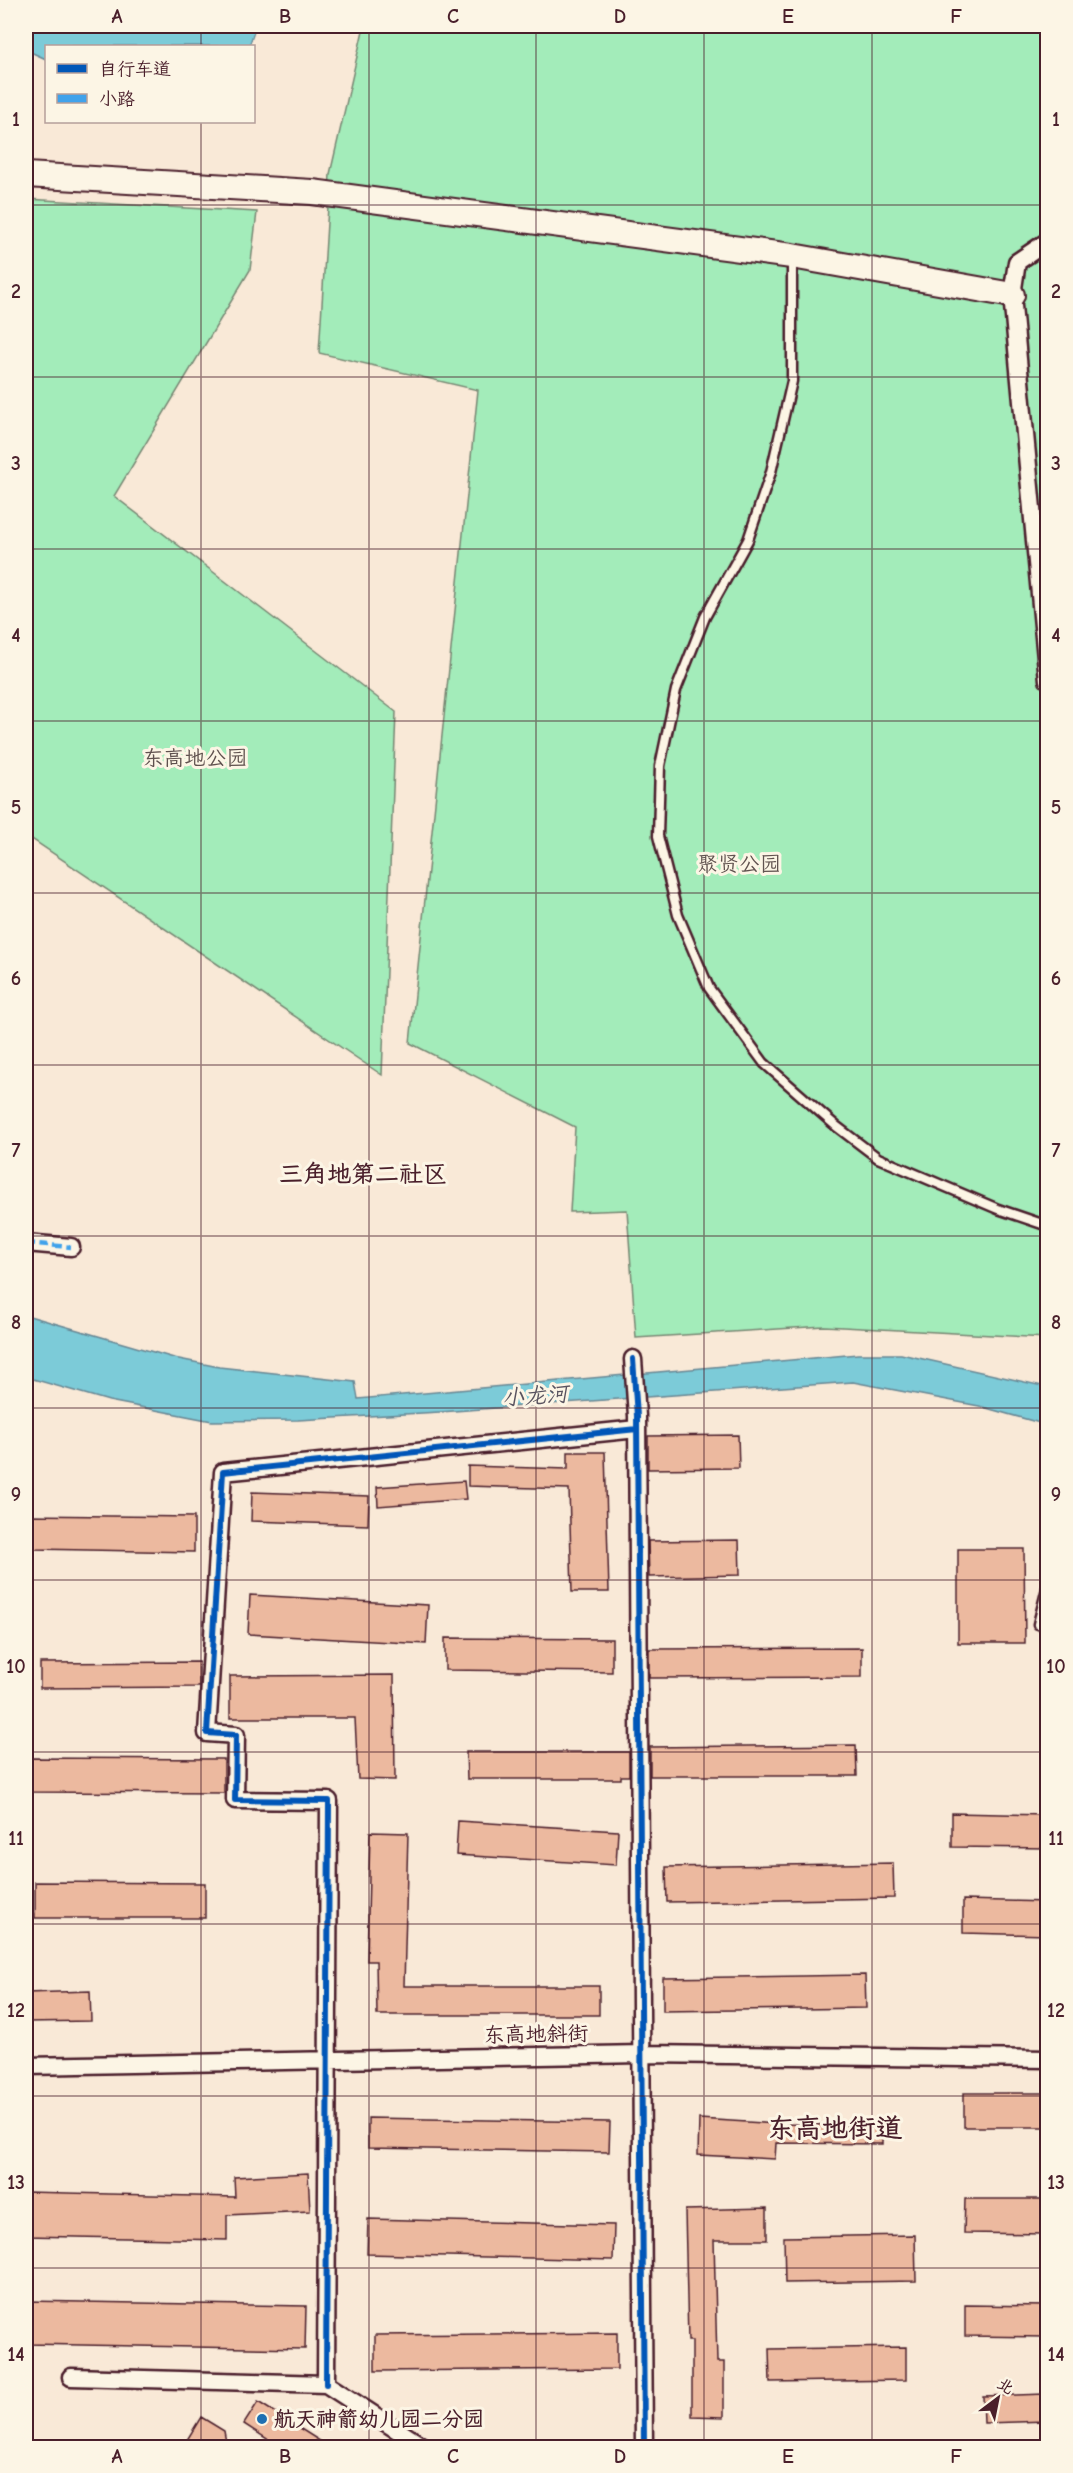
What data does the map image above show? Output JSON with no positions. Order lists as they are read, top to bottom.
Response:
{
  "streets": {
    "street": ["东高地斜街"]
  },
  "districts": ["三角地第二社区", "东高地街道"],
  "water": ["小龙河"],
  "parks": ["东高地公园", "聚贤公园"],
  "places": ["航天神箭幼儿园二分园"],
  "legend": ["自行车道", "小路"],
  "north": "top right",
  "grid": {
    "columns": [
      "A",
      "B",
      "C",
      "D",
      "E",
      "F"
    ],
    "rows": [
      "1",
      "2",
      "3",
      "4",
      "5",
      "6",
      "7",
      "8",
      "9",
      "10",
      "11",
      "12",
      "13",
      "14"
    ]
  }
}
